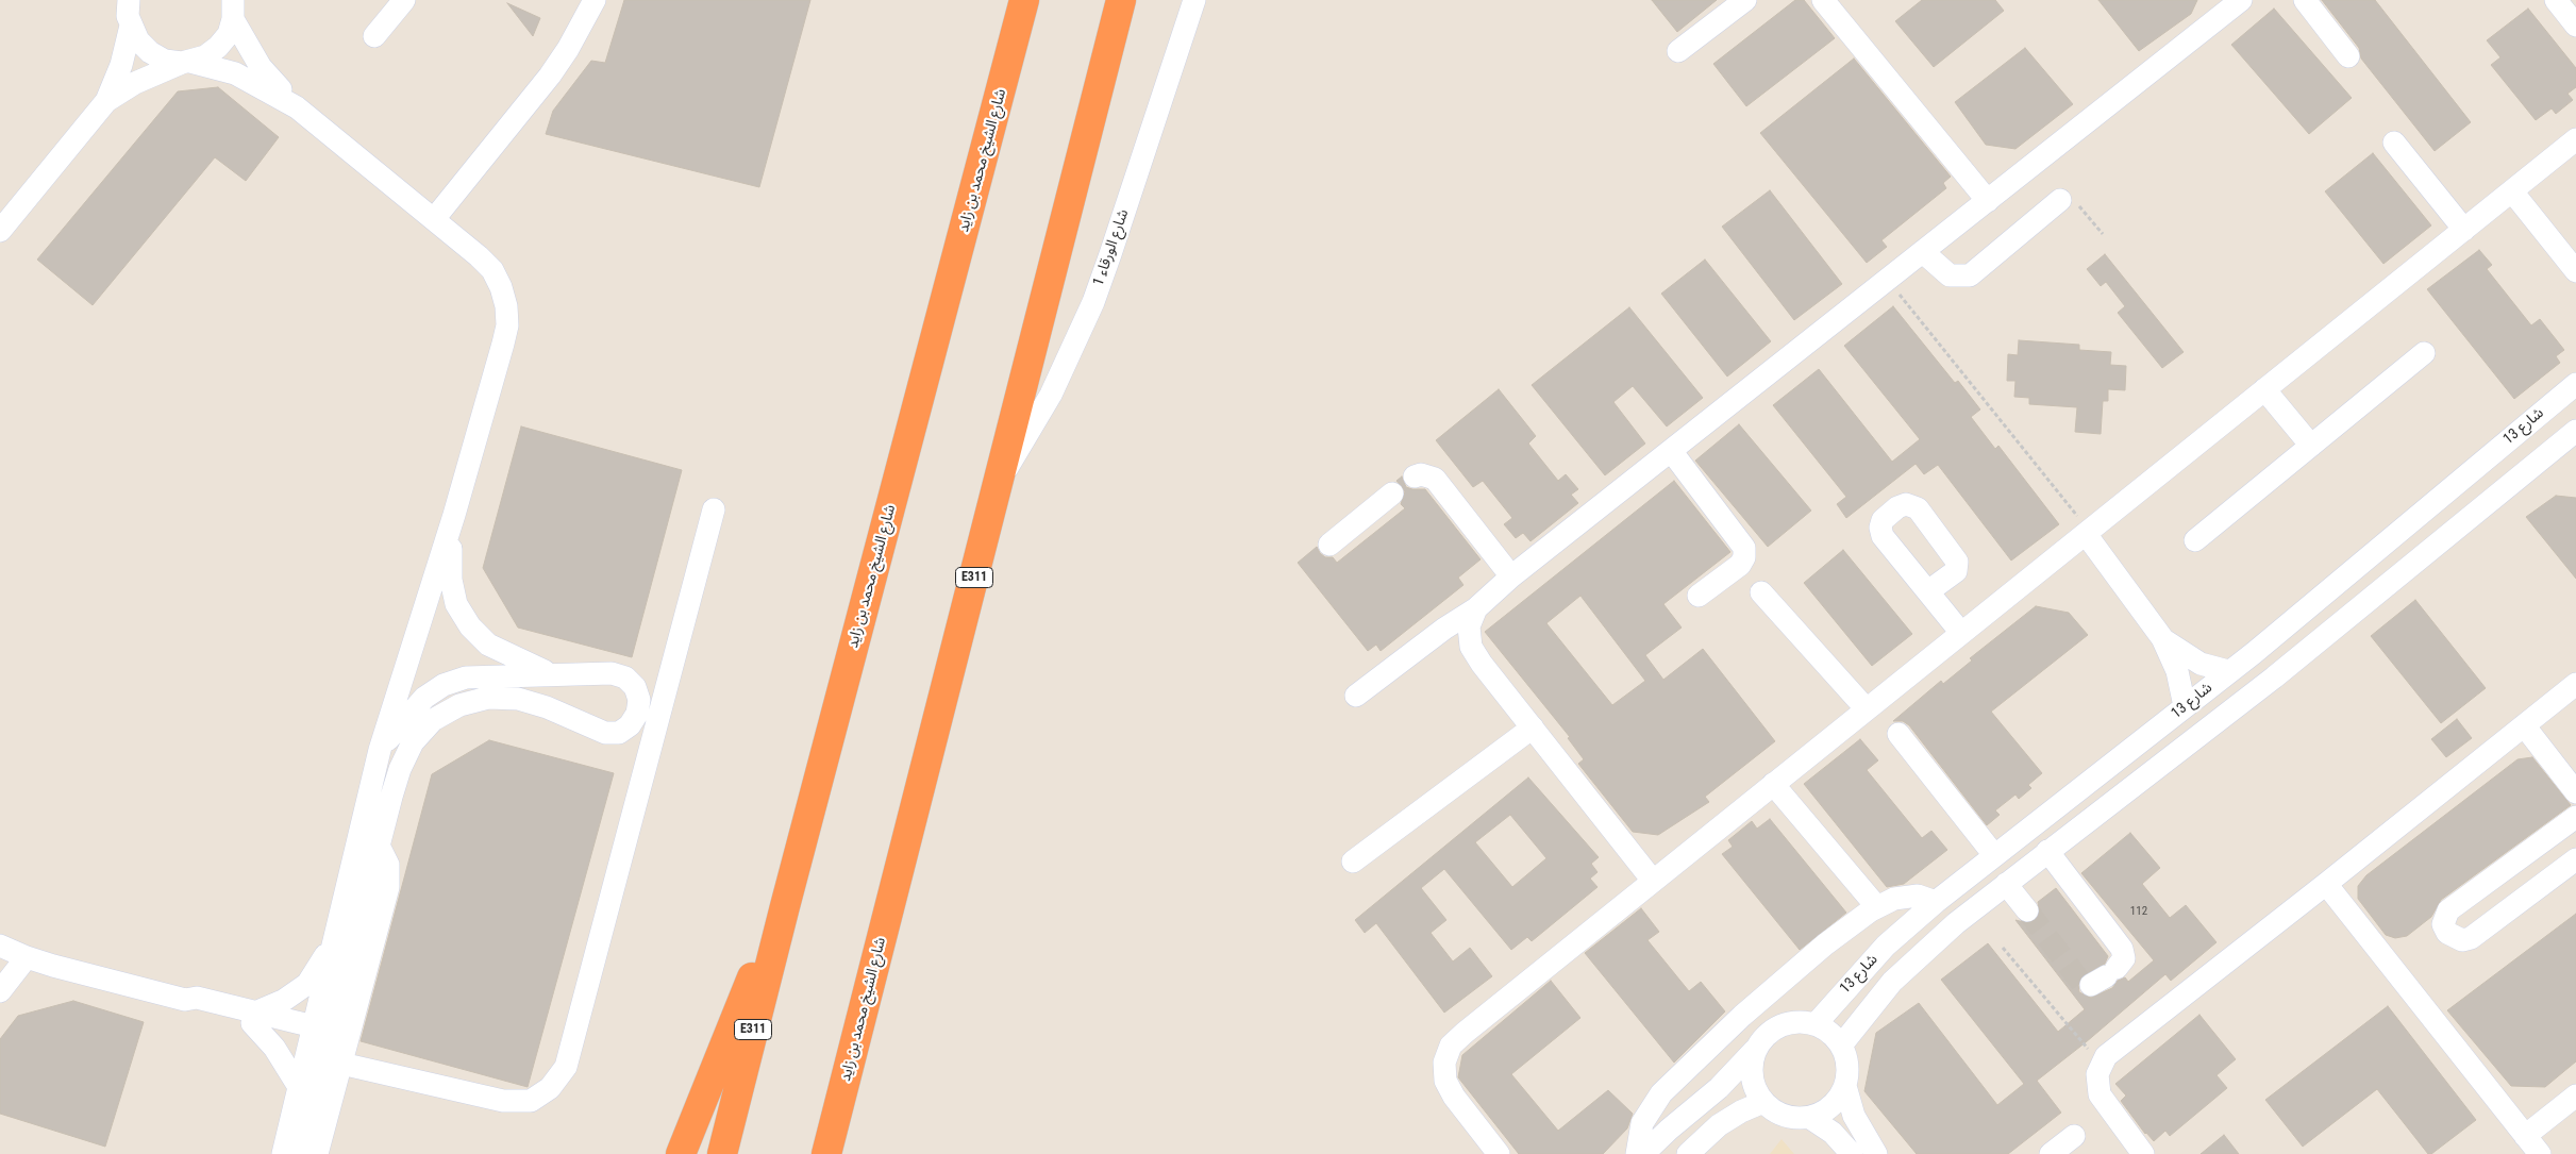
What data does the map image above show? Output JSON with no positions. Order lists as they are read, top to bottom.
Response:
{
  "streets": {
    "highway": ["شارع الشيخ محمد بن زايد", "E311"],
    "street": ["شارع الورقاء 1", "شارع 13"]
  },
  "crossings": [
    ["شارع الشيخ محمد بن زايد", "شارع الورقاء 1"]
  ],
  "house_numbers": ["112"]
}
